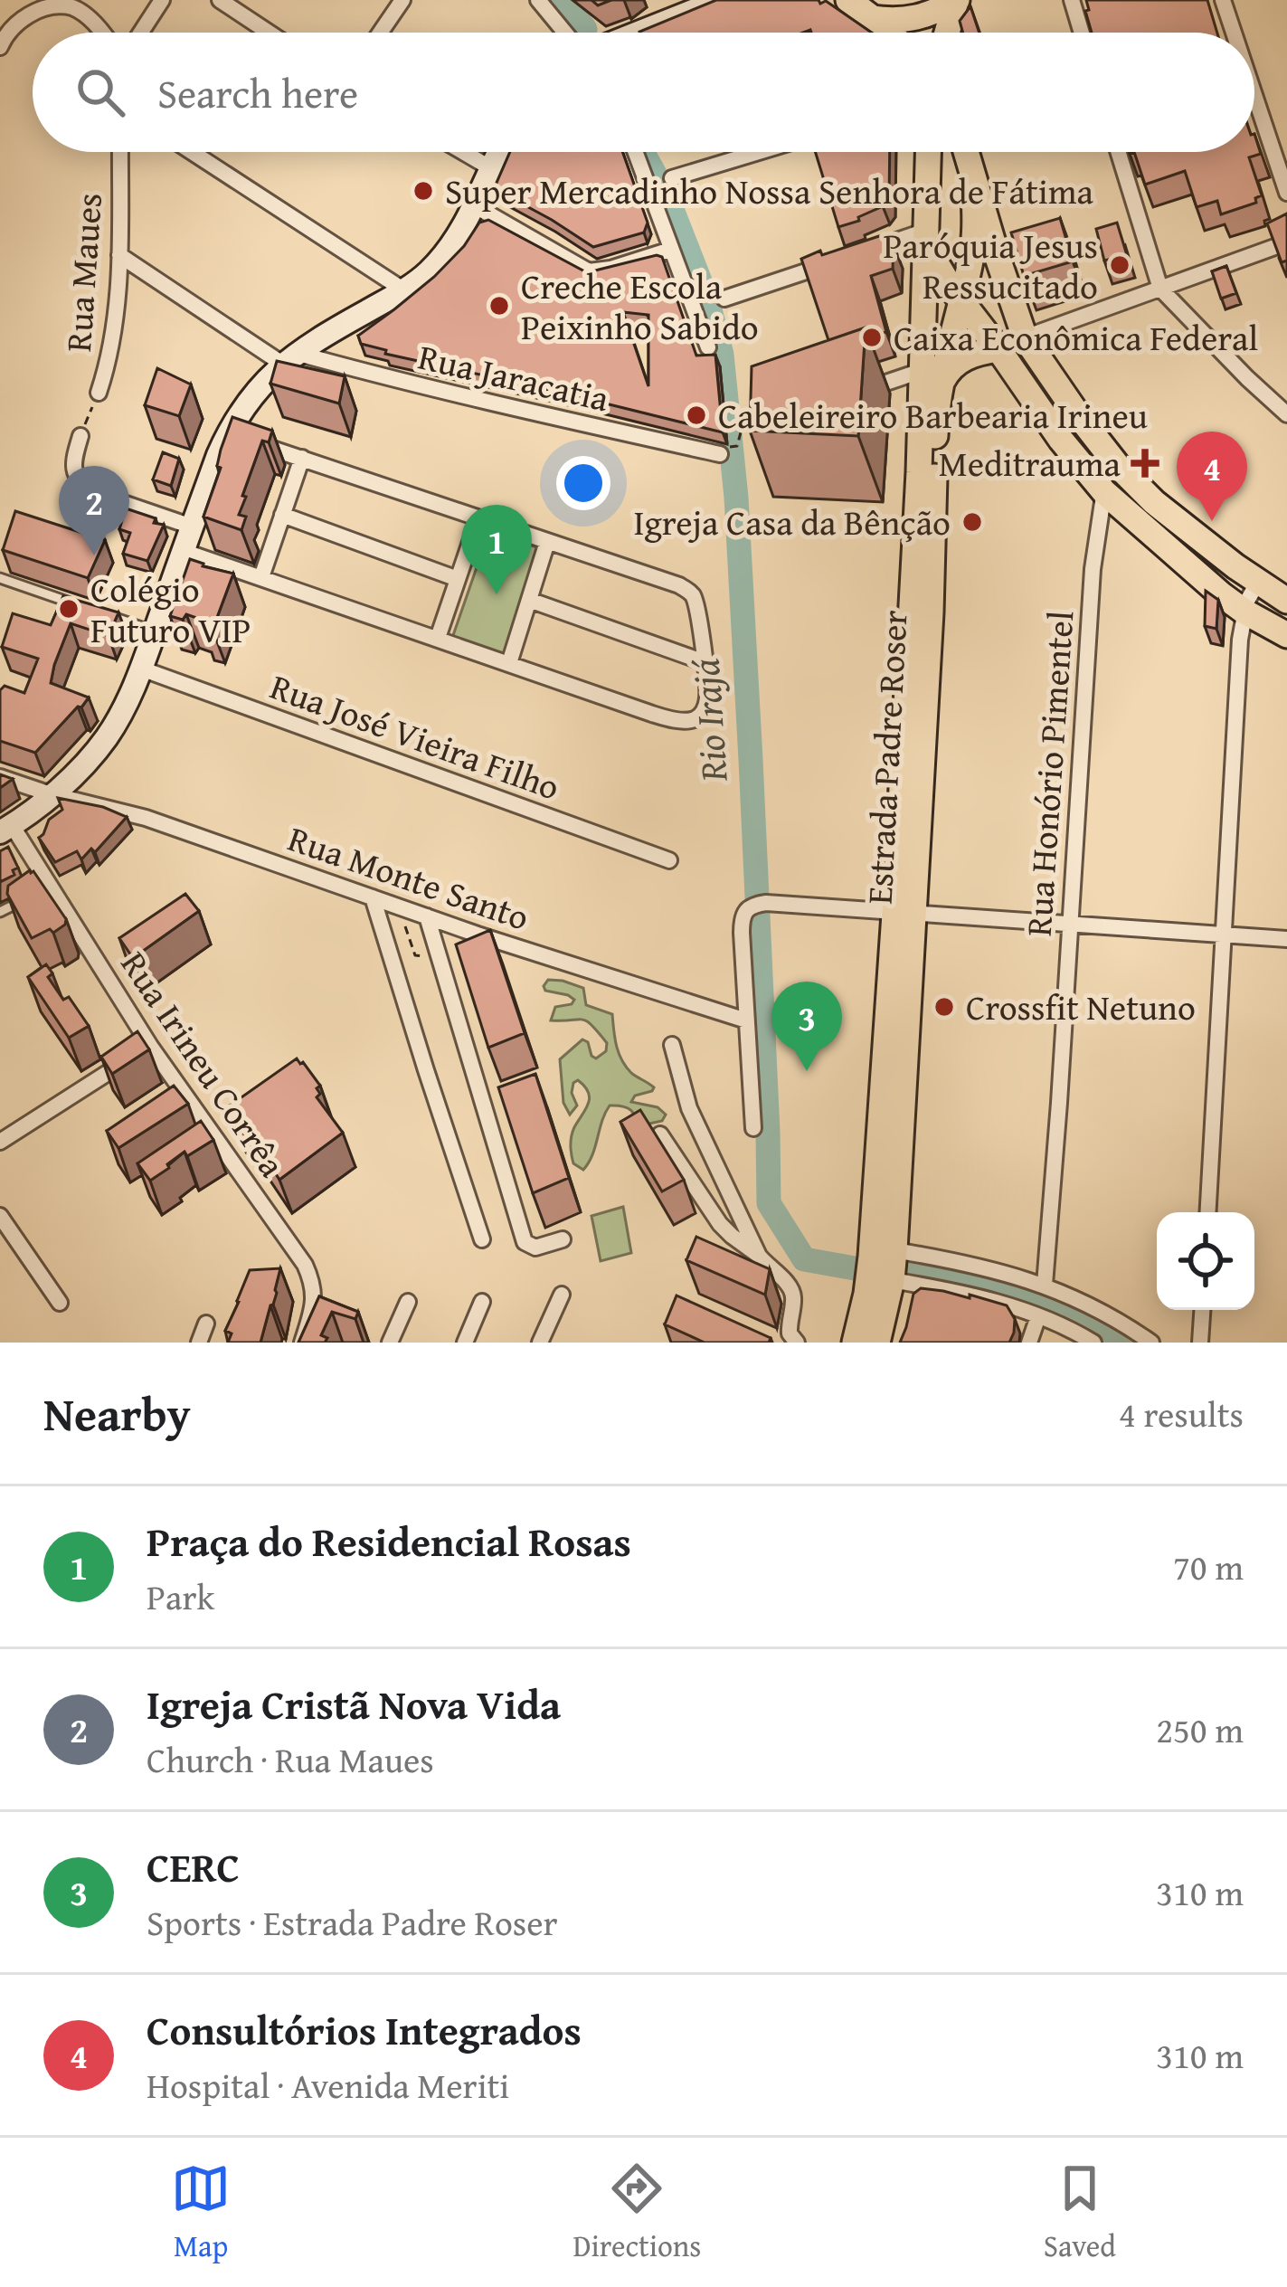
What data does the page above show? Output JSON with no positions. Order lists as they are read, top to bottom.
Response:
{
  "streets": {
    "main road": ["Estrada Padre Roser"],
    "street": [
      "Rua Maues",
      "Rua Jaracatia",
      "Rua José Vieira Filho",
      "Rua Honório Pimentel",
      "Rua Monte Santo",
      "Rua Irineu Corrêa"
    ]
  },
  "crossings": [
    ["Rua Maues", "Rua Jaracatia"]
  ],
  "water": ["Rio Irajá"],
  "places": {
    "other": [
      "Super Mercadinho Nossa Senhora de Fátima",
      "Paróquia Jesus Ressucitado",
      "Creche Escola Peixinho Sabido",
      "Caixa Econômica Federal",
      "Cabeleireiro Barbearia Irineu",
      "Igreja Casa da Bênção",
      "Colégio Futuro VIP",
      "Crossfit Netuno"
    ],
    "health": ["Meditrauma"]
  },
  "page": {
    "search": "Search here",
    "pins": [
      "4",
      "2",
      "1",
      "3"
    ],
    "heading": ["Nearby", "4 results"],
    "list": [
      {
        "mark": "1",
        "name": "Praça do Residencial Rosas",
        "note": "Park",
        "value": "70 m"
      },
      {
        "mark": "2",
        "name": "Igreja Cristã Nova Vida",
        "note": "Church · Rua Maues",
        "value": "250 m"
      },
      {
        "mark": "3",
        "name": "CERC",
        "note": "Sports · Estrada Padre Roser",
        "value": "310 m"
      },
      {
        "mark": "4",
        "name": "Consultórios Integrados",
        "note": "Hospital · Avenida Meriti",
        "value": "310 m"
      }
    ],
    "nav": ["Map", "Directions", "Saved"]
  }
}
